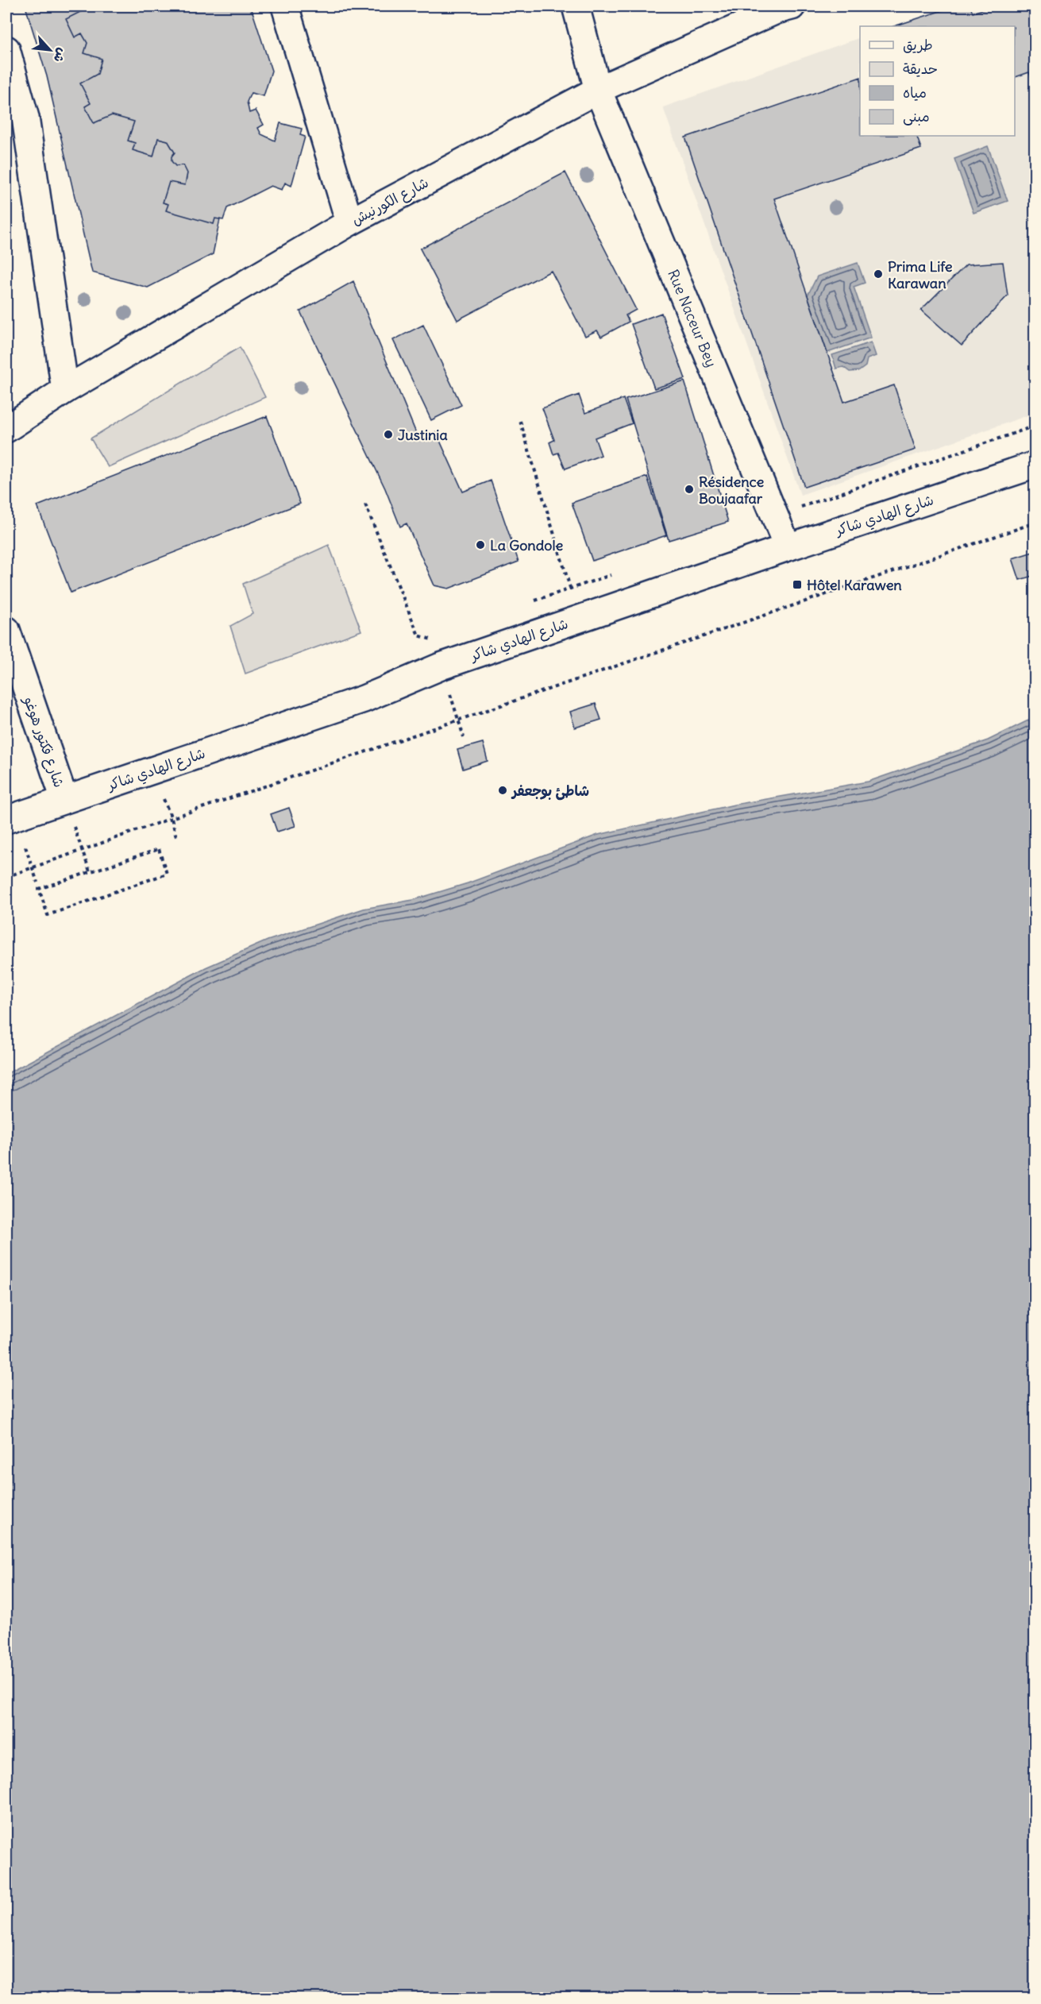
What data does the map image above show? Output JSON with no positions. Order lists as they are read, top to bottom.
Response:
{
  "streets": {
    "main road": [
      "شارع الكورنيش",
      "Rue Naceur Bey",
      "شارع الهادي شاكر",
      "شارع فكتور هوغو"
    ]
  },
  "crossings": [
    ["شارع الكورنيش", "Rue Naceur Bey"],
    ["Rue Naceur Bey", "شارع الهادي شاكر"],
    ["شارع الهادي شاكر", "شارع فكتور هوغو"]
  ],
  "places": {
    "other": [
      "Prima Life Karawan",
      "Justinia",
      "Résidence Boujaafar",
      "La Gondole",
      "شاطئ بوجعفر"
    ],
    "transit": ["Hôtel Karawen"]
  },
  "legend": [
    "طريق",
    "حديقة",
    "مياه",
    "مبنى"
  ],
  "north": "bottom right"
}
